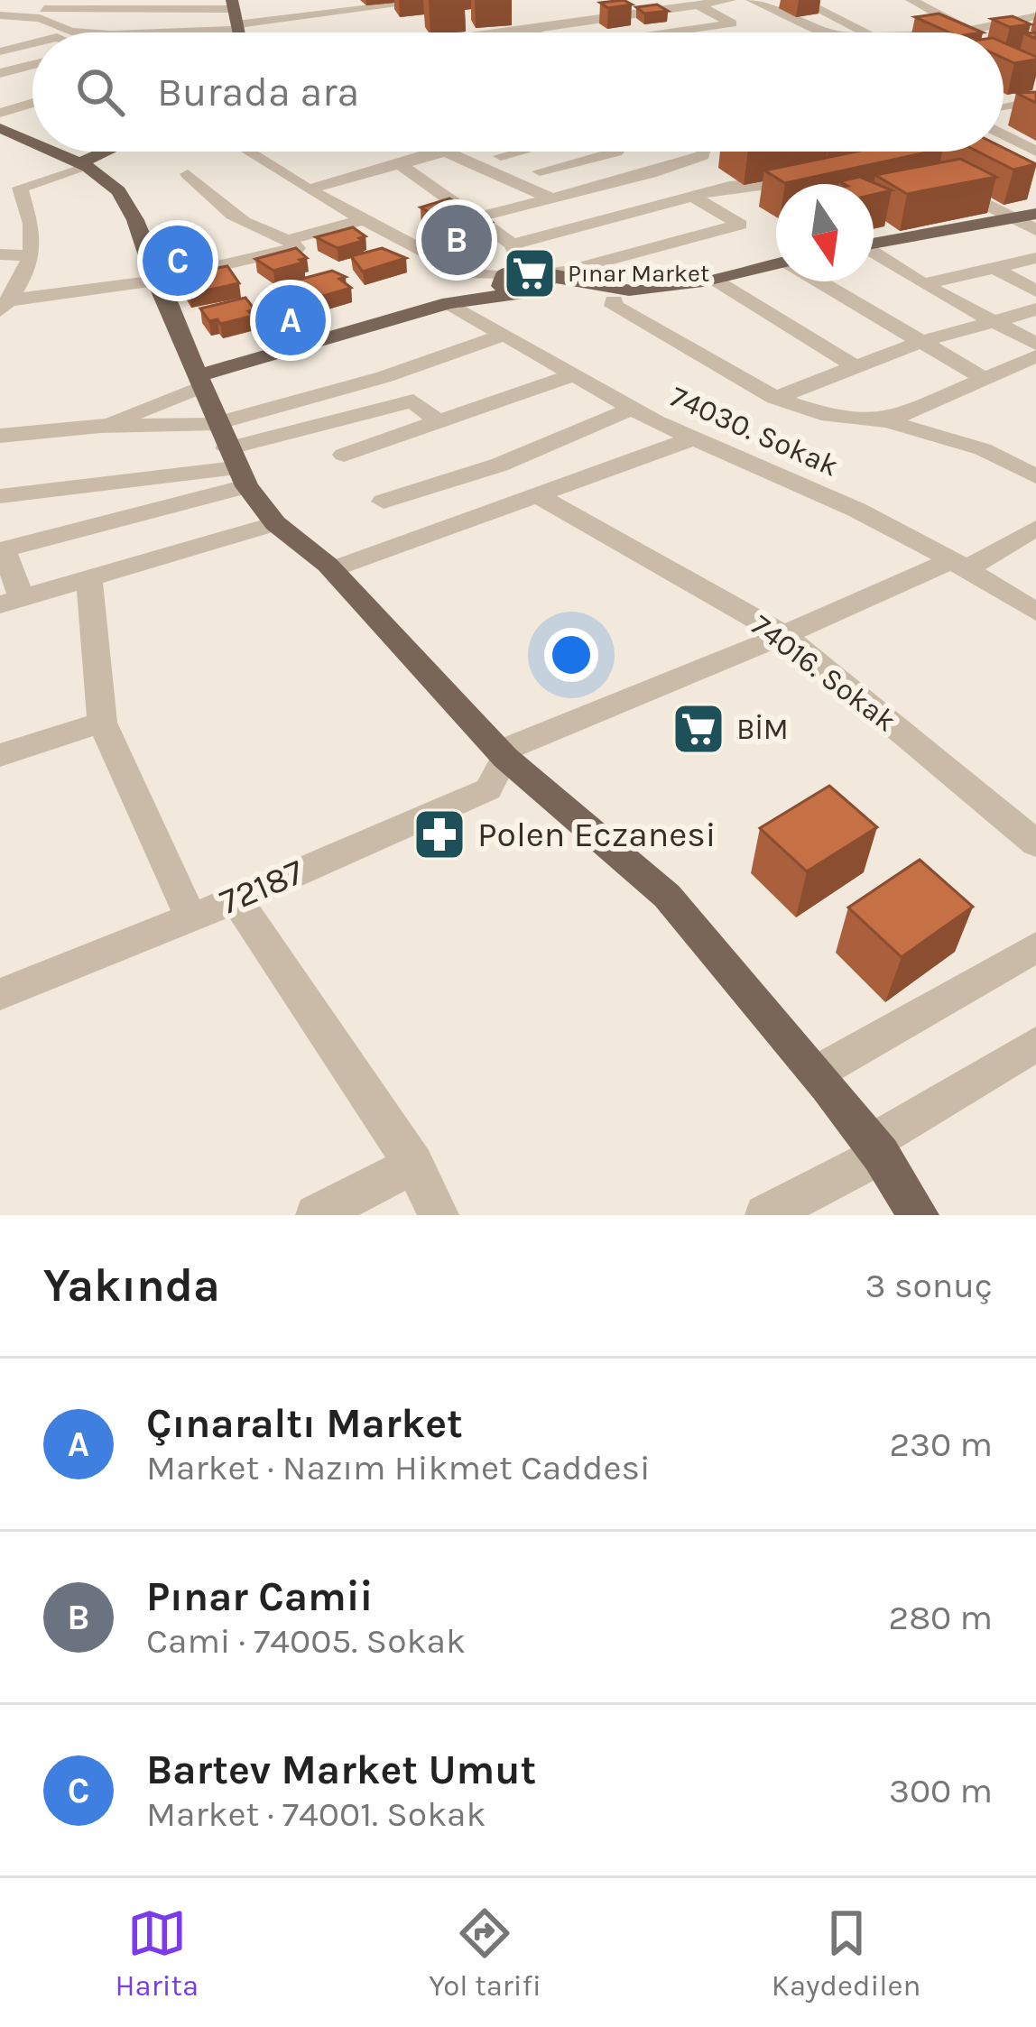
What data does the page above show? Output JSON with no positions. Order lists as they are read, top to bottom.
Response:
{
  "streets": {
    "street": ["74030. Sokak", "74016. Sokak", "72187"]
  },
  "places": {
    "supermarket": ["Pınar Market", "BİM"],
    "pharmacy": ["Polen Eczanesi"]
  },
  "north": "bottom",
  "page": {
    "search": "Burada ara",
    "pins": ["B", "C", "A"],
    "heading": ["Yakında", "3 sonuç"],
    "list": [
      {
        "mark": "A",
        "name": "Çınaraltı Market",
        "note": "Market · Nazım Hikmet Caddesi",
        "value": "230 m"
      },
      {
        "mark": "B",
        "name": "Pınar Camii",
        "note": "Cami · 74005. Sokak",
        "value": "280 m"
      },
      {
        "mark": "C",
        "name": "Bartev Market Umut",
        "note": "Market · 74001. Sokak",
        "value": "300 m"
      }
    ],
    "nav": ["Harita", "Yol tarifi", "Kaydedilen"]
  }
}
